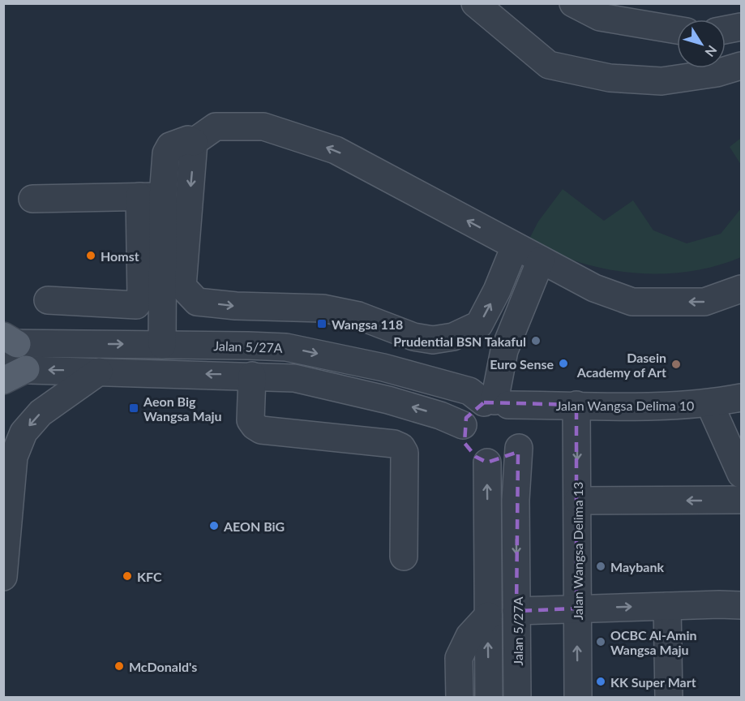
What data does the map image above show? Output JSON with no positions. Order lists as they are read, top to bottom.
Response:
{
  "streets": {
    "street": ["Jalan 5/27A", "Jalan Wangsa Delima 10", "Jalan Wangsa Delima 13"]
  },
  "crossings": [
    ["Jalan 5/27A", "Jalan Wangsa Delima 10"],
    ["Jalan Wangsa Delima 10", "Jalan Wangsa Delima 13"]
  ],
  "places": {
    "other": [
      "Homst",
      "Prudential BSN Takaful",
      "Euro Sense",
      "Dasein Academy of Art",
      "AEON BiG",
      "Maybank",
      "KFC",
      "OCBC Al-Amin Wangsa Maju",
      "McDonald's",
      "KK Super Mart"
    ],
    "transit": ["Wangsa 118", "Aeon Big Wangsa Maju"]
  },
  "north": "bottom right"
}
